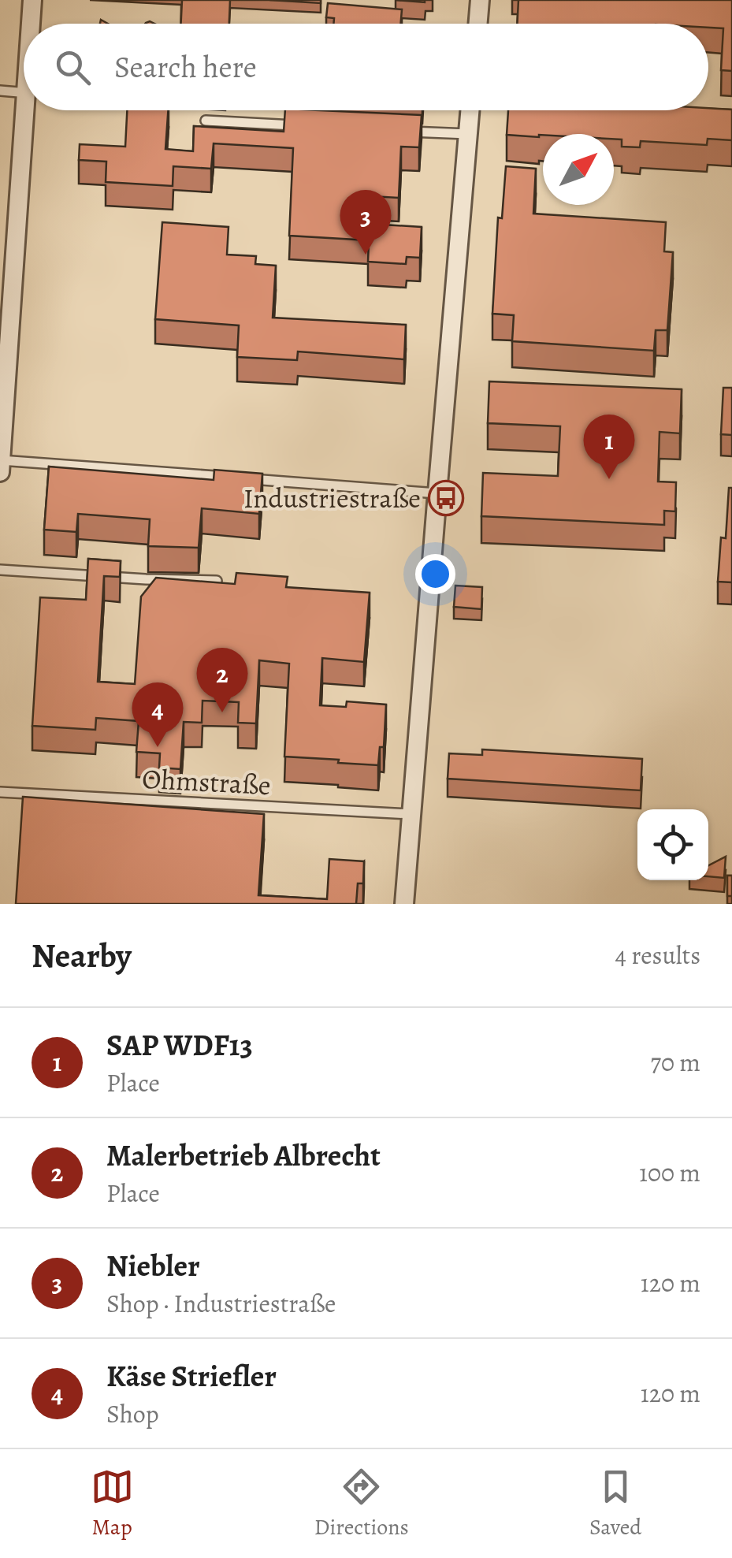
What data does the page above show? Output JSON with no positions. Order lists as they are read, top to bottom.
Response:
{
  "streets": {
    "lane": ["Ohmstraße"]
  },
  "places": {
    "bus stop": ["Industriestraße"]
  },
  "north": "top right",
  "page": {
    "search": "Search here",
    "pins": [
      "3",
      "1",
      "2",
      "4"
    ],
    "heading": ["Nearby", "4 results"],
    "list": [
      {
        "mark": "1",
        "name": "SAP WDF13",
        "note": "Place",
        "value": "70 m"
      },
      {
        "mark": "2",
        "name": "Malerbetrieb Albrecht",
        "note": "Place",
        "value": "100 m"
      },
      {
        "mark": "3",
        "name": "Niebler",
        "note": "Shop · Industriestraße",
        "value": "120 m"
      },
      {
        "mark": "4",
        "name": "Käse Striefler",
        "note": "Shop",
        "value": "120 m"
      }
    ],
    "nav": ["Map", "Directions", "Saved"]
  }
}
